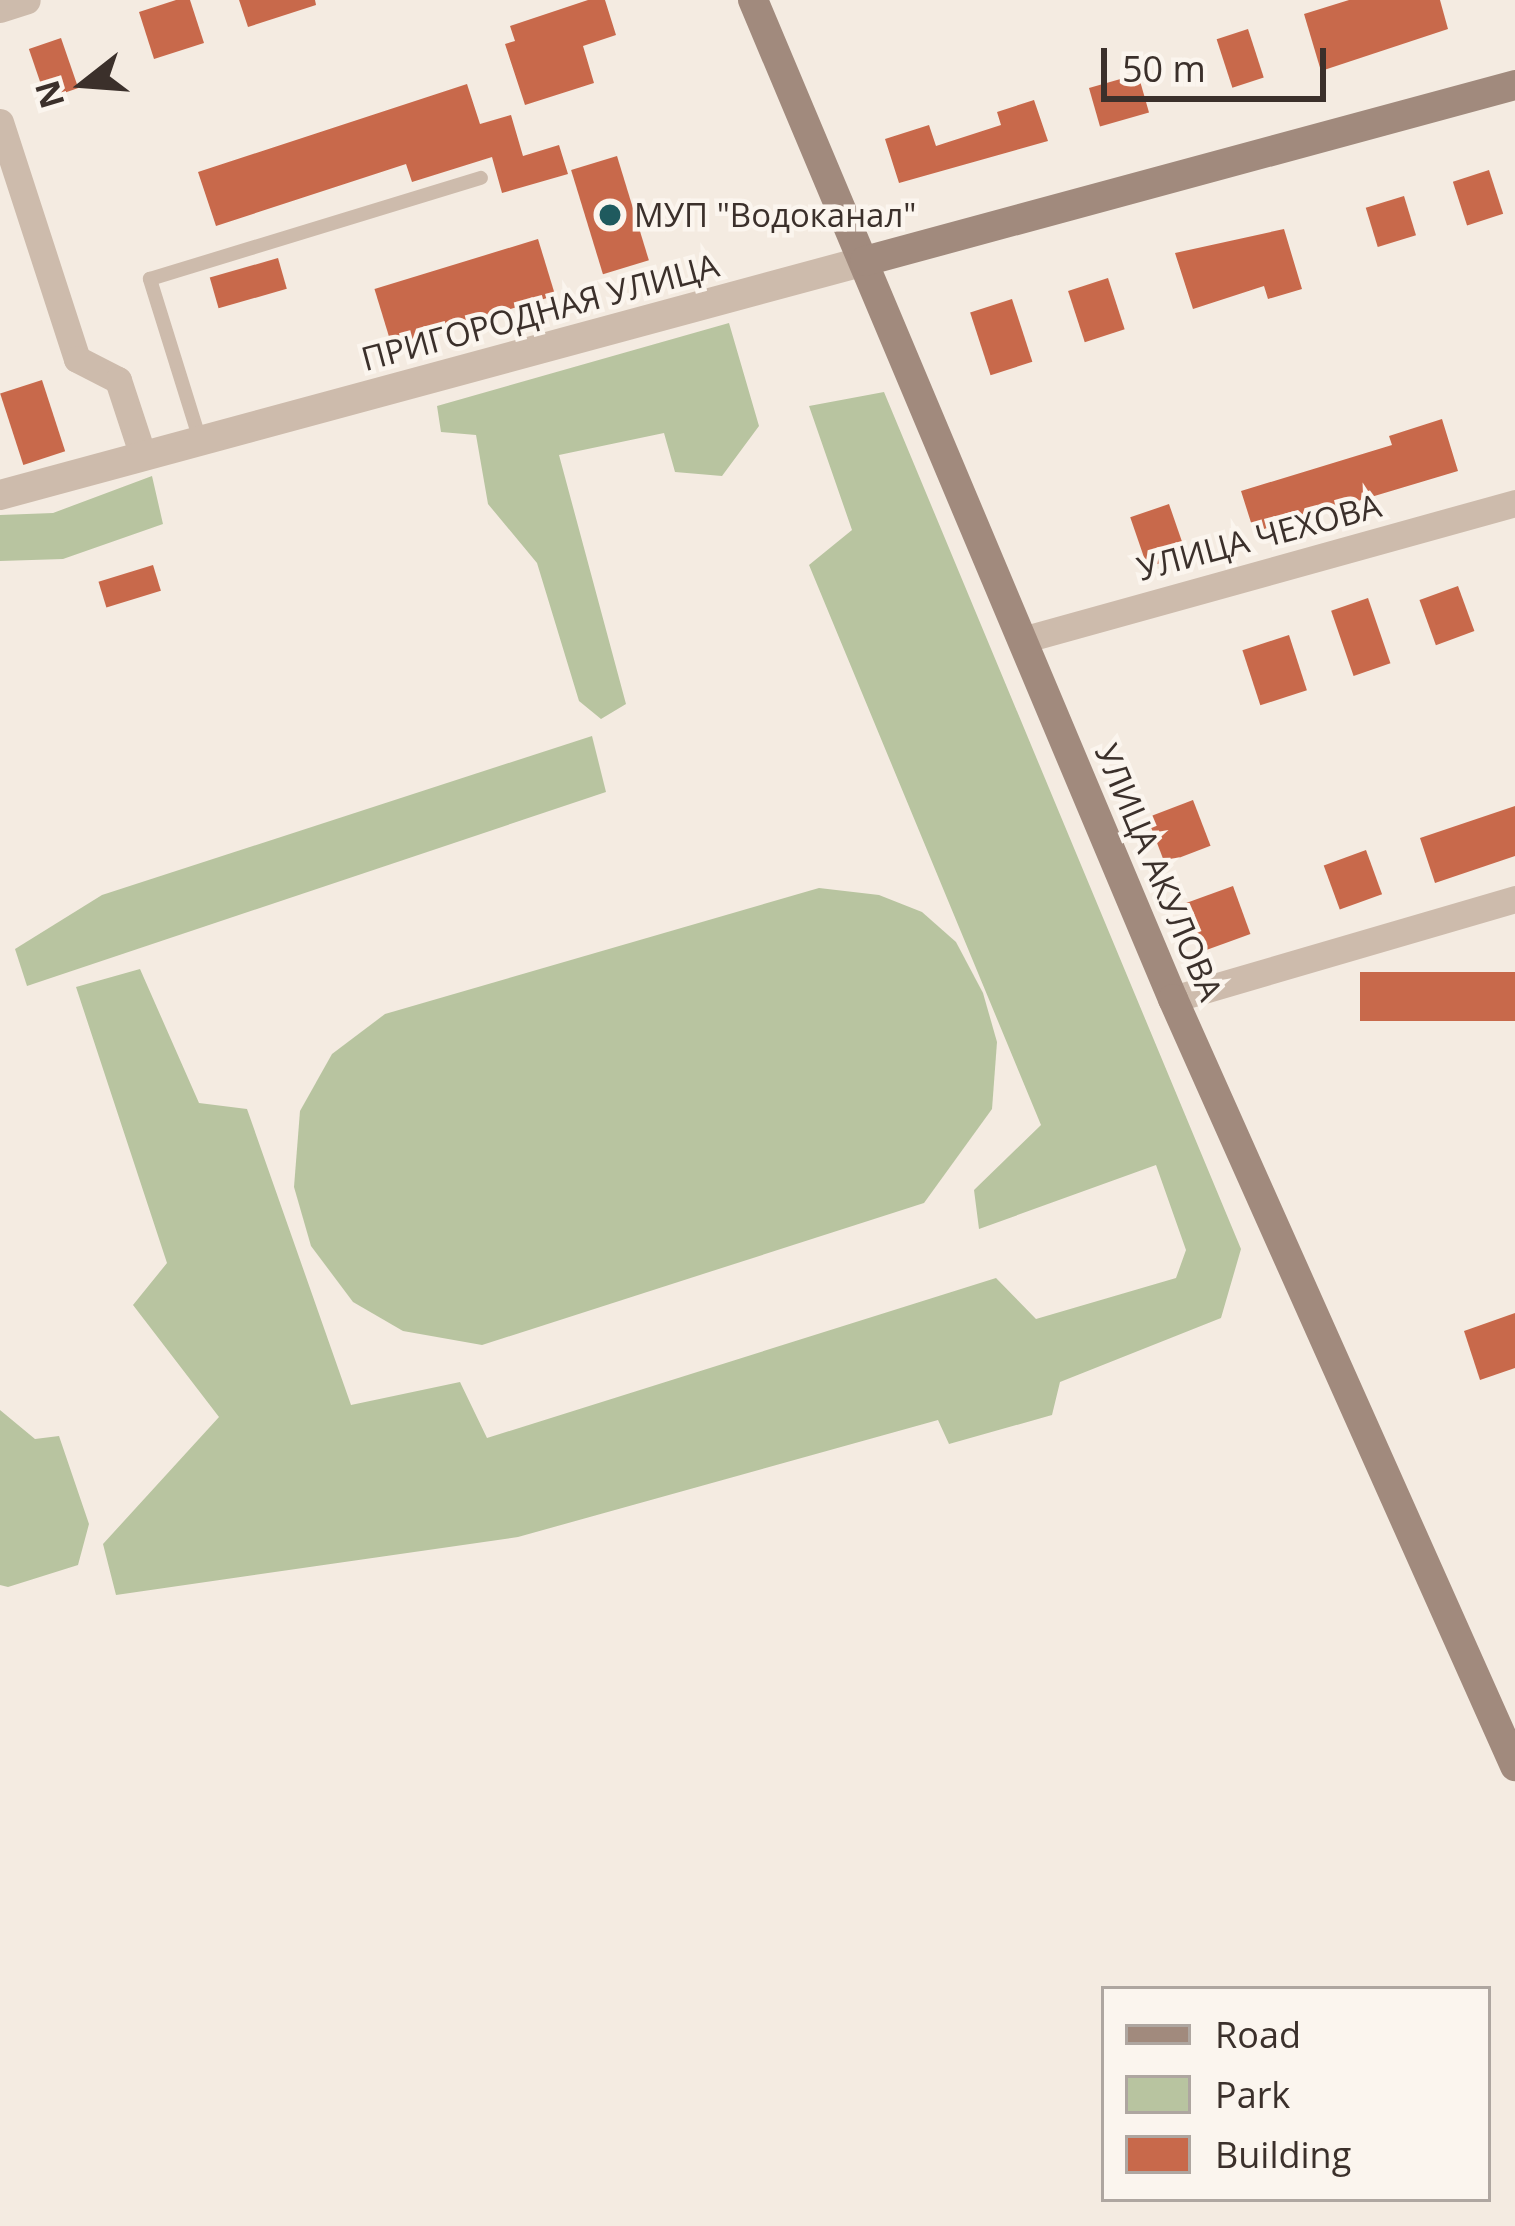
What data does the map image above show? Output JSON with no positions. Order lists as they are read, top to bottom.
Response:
{
  "streets": {
    "main road": ["ПРИГОРОДНАЯ УЛИЦА", "УЛИЦА АКУЛОВА"],
    "street": ["УЛИЦА ЧЕХОВА"]
  },
  "crossings": [
    ["ПРИГОРОДНАЯ УЛИЦА", "УЛИЦА АКУЛОВА"],
    ["УЛИЦА ЧЕХОВА", "УЛИЦА АКУЛОВА"]
  ],
  "places": ["МУП \"Водоканал\""],
  "legend": ["Road", "Park", "Building"],
  "scale_bar": "50 m",
  "north": "left"
}
